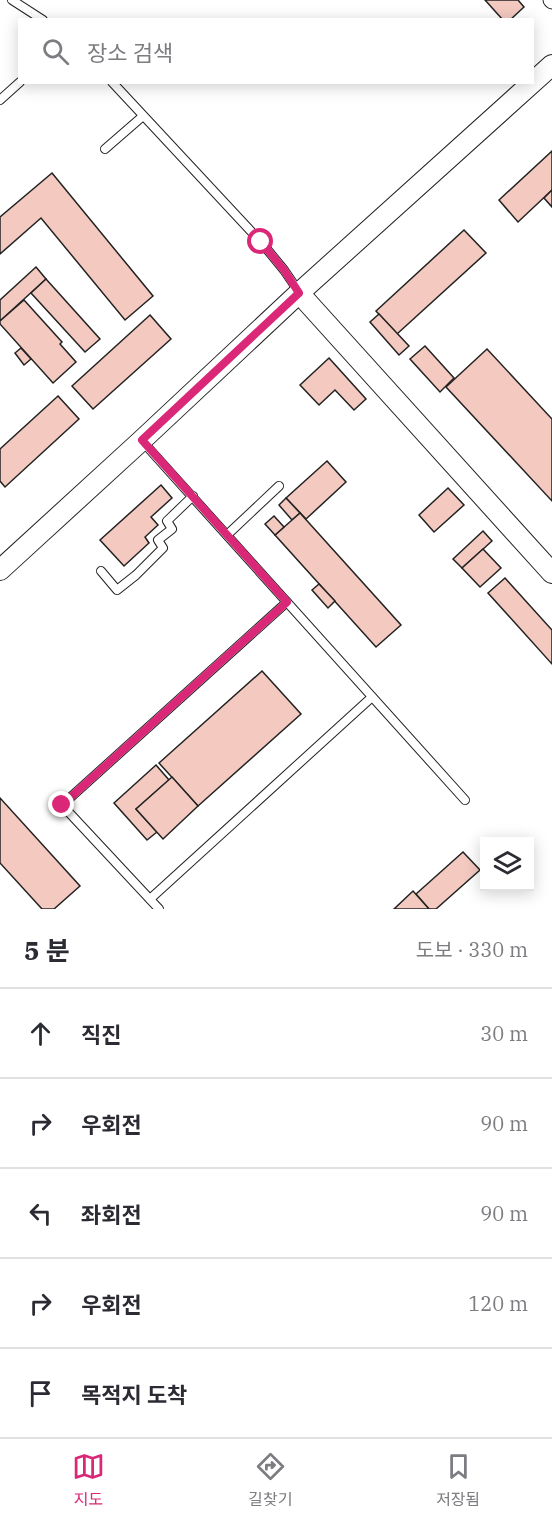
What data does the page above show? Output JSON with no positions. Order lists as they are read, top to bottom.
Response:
{
  "page": {
    "search": "장소 검색",
    "heading": ["5 분", "도보 · 330 m"],
    "list": [
      ["직진", "30 m"],
      ["우회전", "90 m"],
      ["좌회전", "90 m"],
      ["우회전", "120 m"],
      "목적지 도착"
    ],
    "nav": ["지도", "길찾기", "저장됨"]
  }
}
